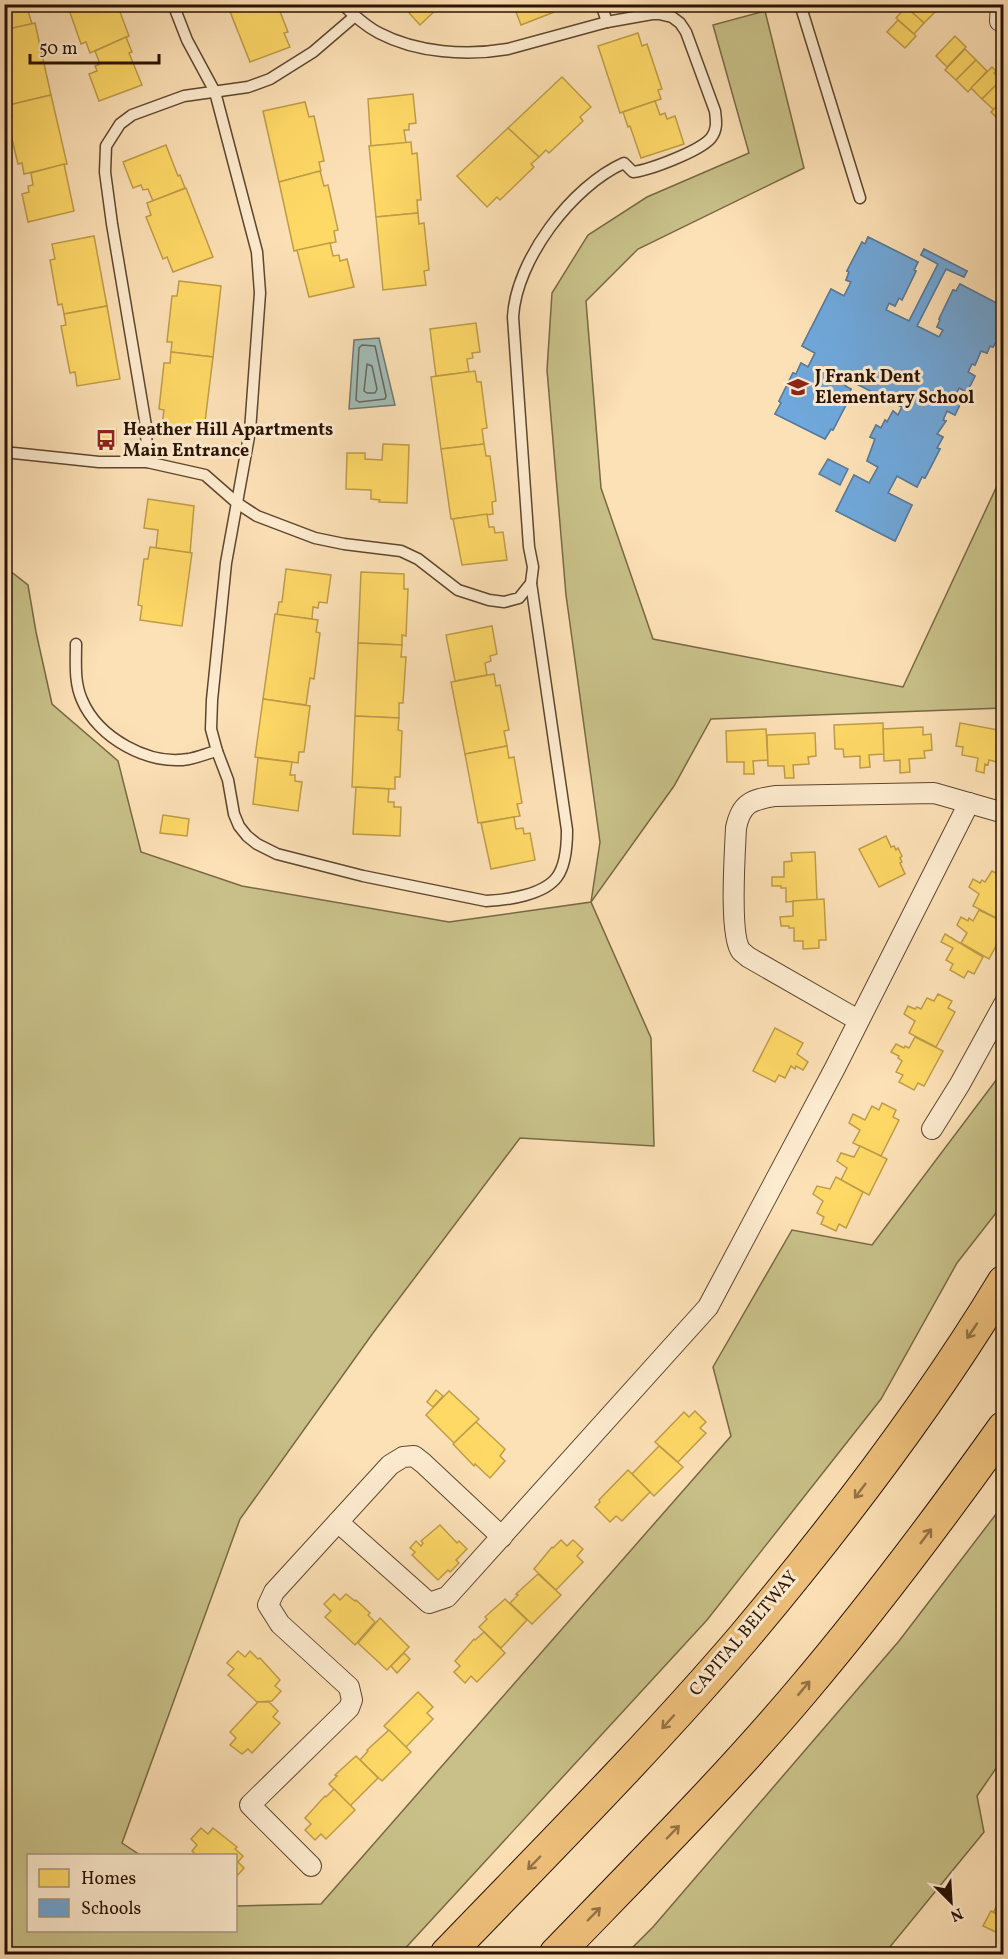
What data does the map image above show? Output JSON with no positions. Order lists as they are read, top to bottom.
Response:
{
  "streets": {
    "highway": ["CAPITAL BELTWAY"]
  },
  "places": {
    "school or university": ["J Frank Dent Elementary School"],
    "bus stop": ["Heather Hill Apartments Main Entrance"]
  },
  "legend": ["Homes", "Schools"],
  "scale_bar": "50 m",
  "north": "bottom right"
}
